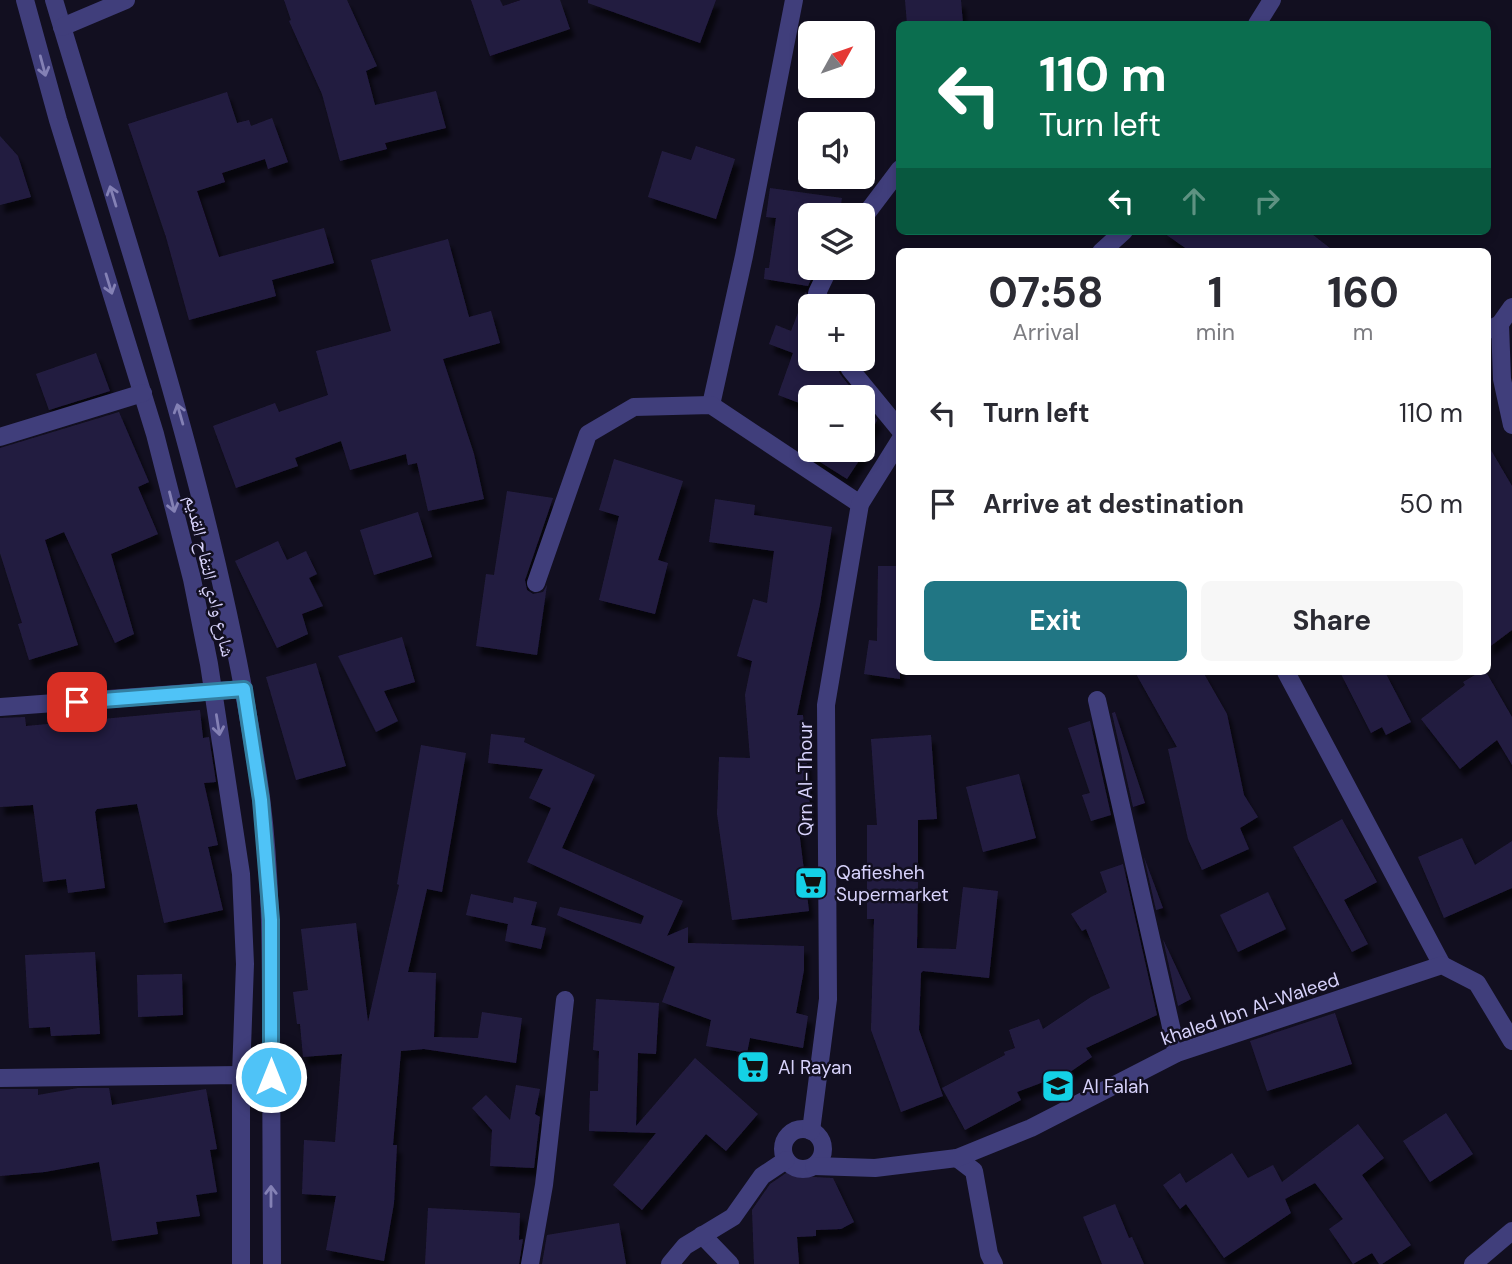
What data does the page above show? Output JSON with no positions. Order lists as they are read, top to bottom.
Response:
{
  "streets": {
    "street": ["شارع وادي التفاح القديم", "Qrn Al-Thour", "khaled Ibn Al-Waleed"]
  },
  "crossings": [
    ["Qrn Al-Thour", "khaled Ibn Al-Waleed"]
  ],
  "places": {
    "supermarket": ["Qafiesheh Supermarket", "Al Rayan"],
    "school or university": ["Al Falah"]
  },
  "north": "top right",
  "page": {
    "map_buttons": ["+", "−"],
    "turn": ["110 m", "Turn left"],
    "eta": [
      "07:58",
      "Arrival",
      "1",
      "min",
      "160",
      "m"
    ],
    "list": [
      {
        "name": "Turn left",
        "value": "110 m"
      },
      {
        "name": "Arrive at destination",
        "value": "50 m"
      }
    ],
    "buttons": ["Exit", "Share"]
  }
}
